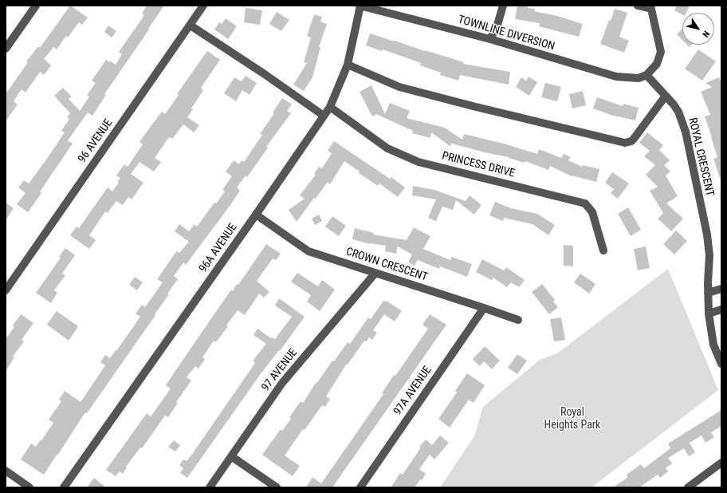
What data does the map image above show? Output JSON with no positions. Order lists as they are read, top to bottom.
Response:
{
  "streets": {
    "street": [
      "TOWNLINE DIVERSION",
      "96 AVENUE",
      "ROYAL CRESCENT",
      "PRINCESS DRIVE",
      "96A AVENUE",
      "CROWN CRESCENT",
      "97 AVENUE",
      "97A AVENUE"
    ]
  },
  "crossings": [
    ["TOWNLINE DIVERSION", "ROYAL CRESCENT"],
    ["TOWNLINE DIVERSION", "96A AVENUE"],
    ["PRINCESS DRIVE", "96A AVENUE"],
    ["96A AVENUE", "CROWN CRESCENT"],
    ["CROWN CRESCENT", "97 AVENUE"],
    ["CROWN CRESCENT", "97A AVENUE"]
  ],
  "parks": ["Royal Heights Park"],
  "north": "bottom right"
}
